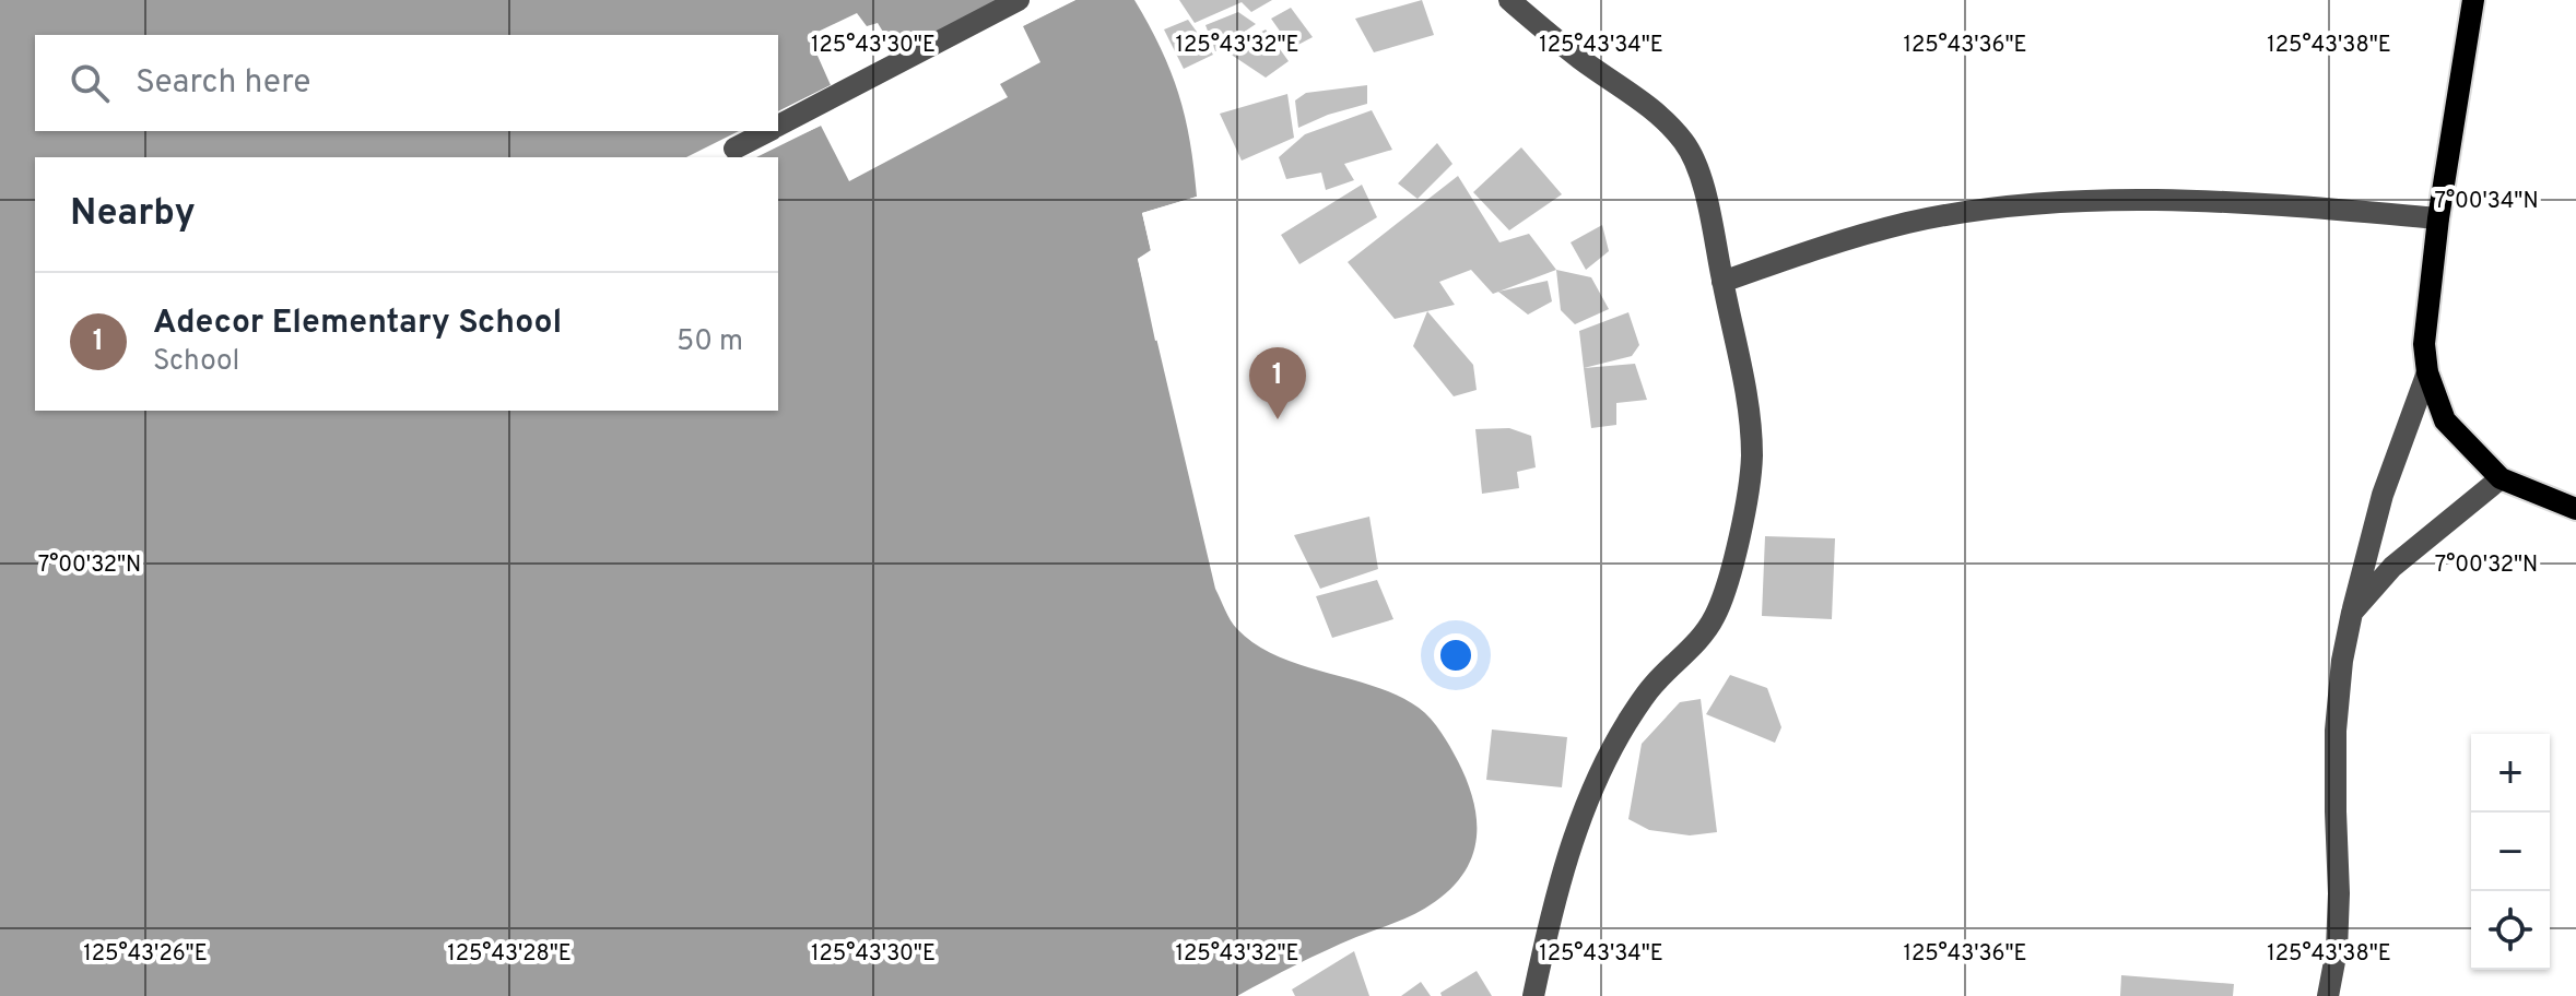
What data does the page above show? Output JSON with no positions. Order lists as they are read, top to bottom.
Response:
{
  "page": {
    "search": "Search here",
    "heading": "Nearby",
    "list": [
      {
        "mark": "1",
        "name": "Adecor Elementary School",
        "note": "School",
        "value": "50 m"
      }
    ],
    "pins": "1",
    "map_buttons": ["+", "−"]
  },
  "coordinates": [
    "125°43'30\"E",
    "125°43'32\"E",
    "125°43'34\"E",
    "125°43'36\"E",
    "125°43'38\"E",
    "7°00'34\"N",
    "7°00'32\"N",
    "125°43'26\"E",
    "125°43'28\"E"
  ]
}
